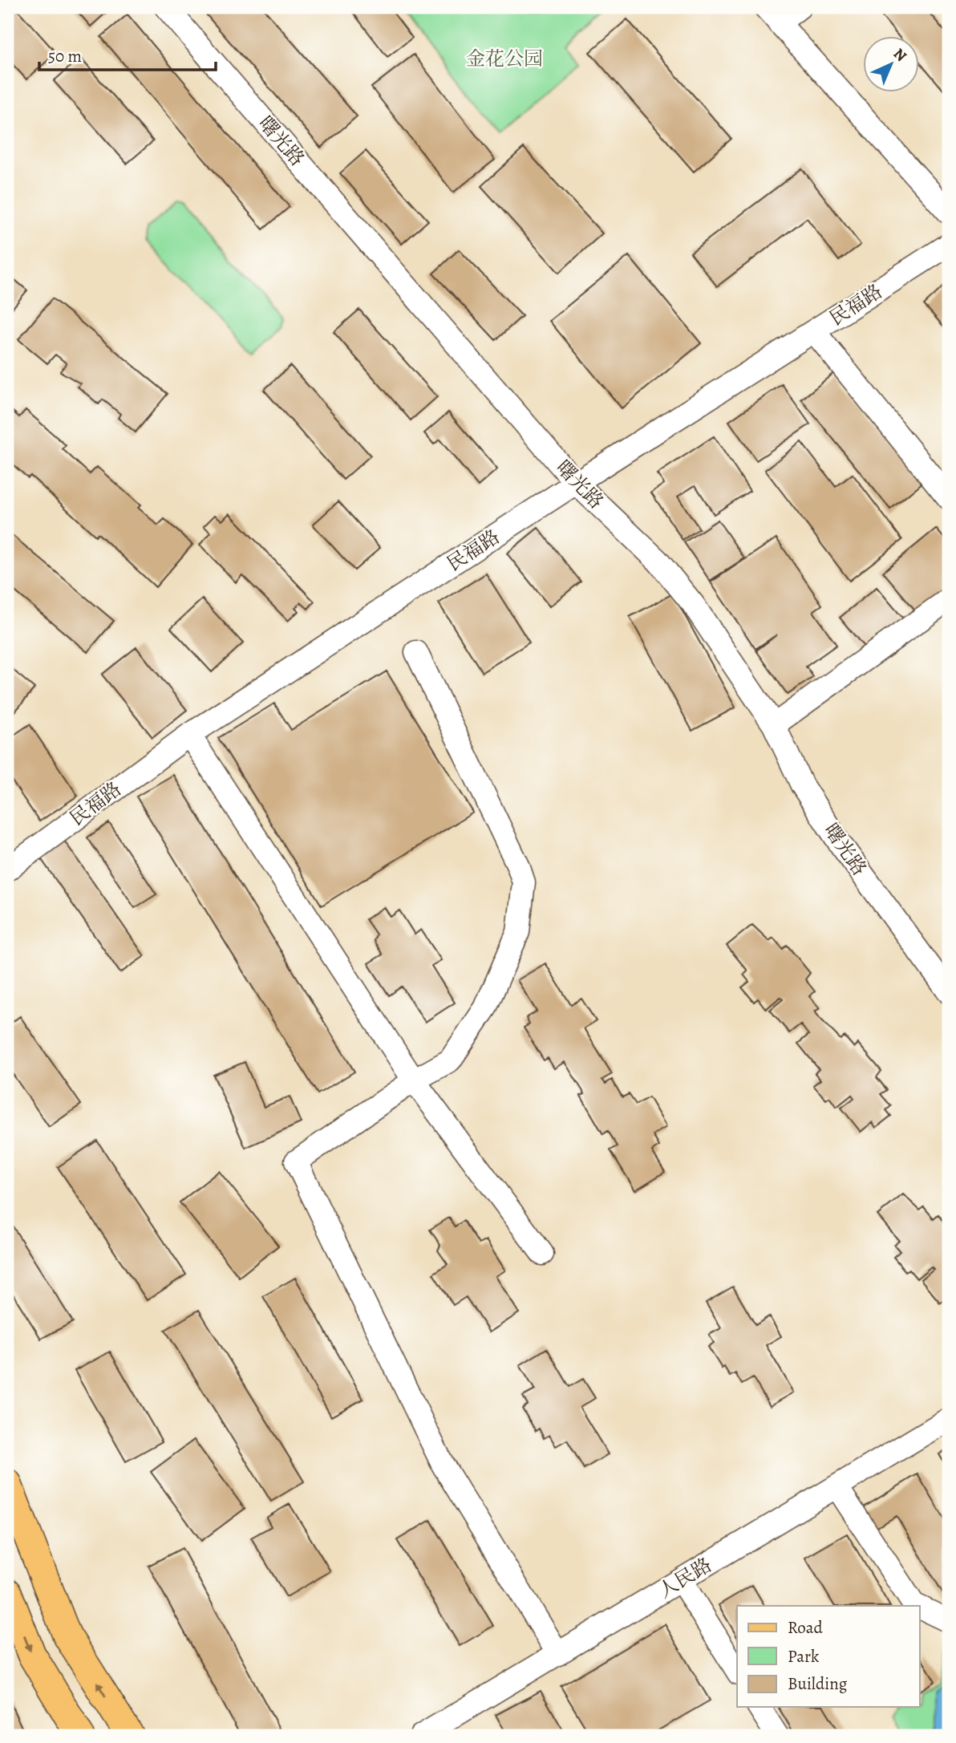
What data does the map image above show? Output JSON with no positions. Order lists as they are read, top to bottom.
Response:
{
  "streets": {
    "street": ["曙光路", "民福路", "人民路"]
  },
  "crossings": [
    ["曙光路", "民福路"]
  ],
  "parks": ["金花公园"],
  "legend": ["Road", "Park", "Building"],
  "scale_bar": "50 m",
  "north": "top right"
}
